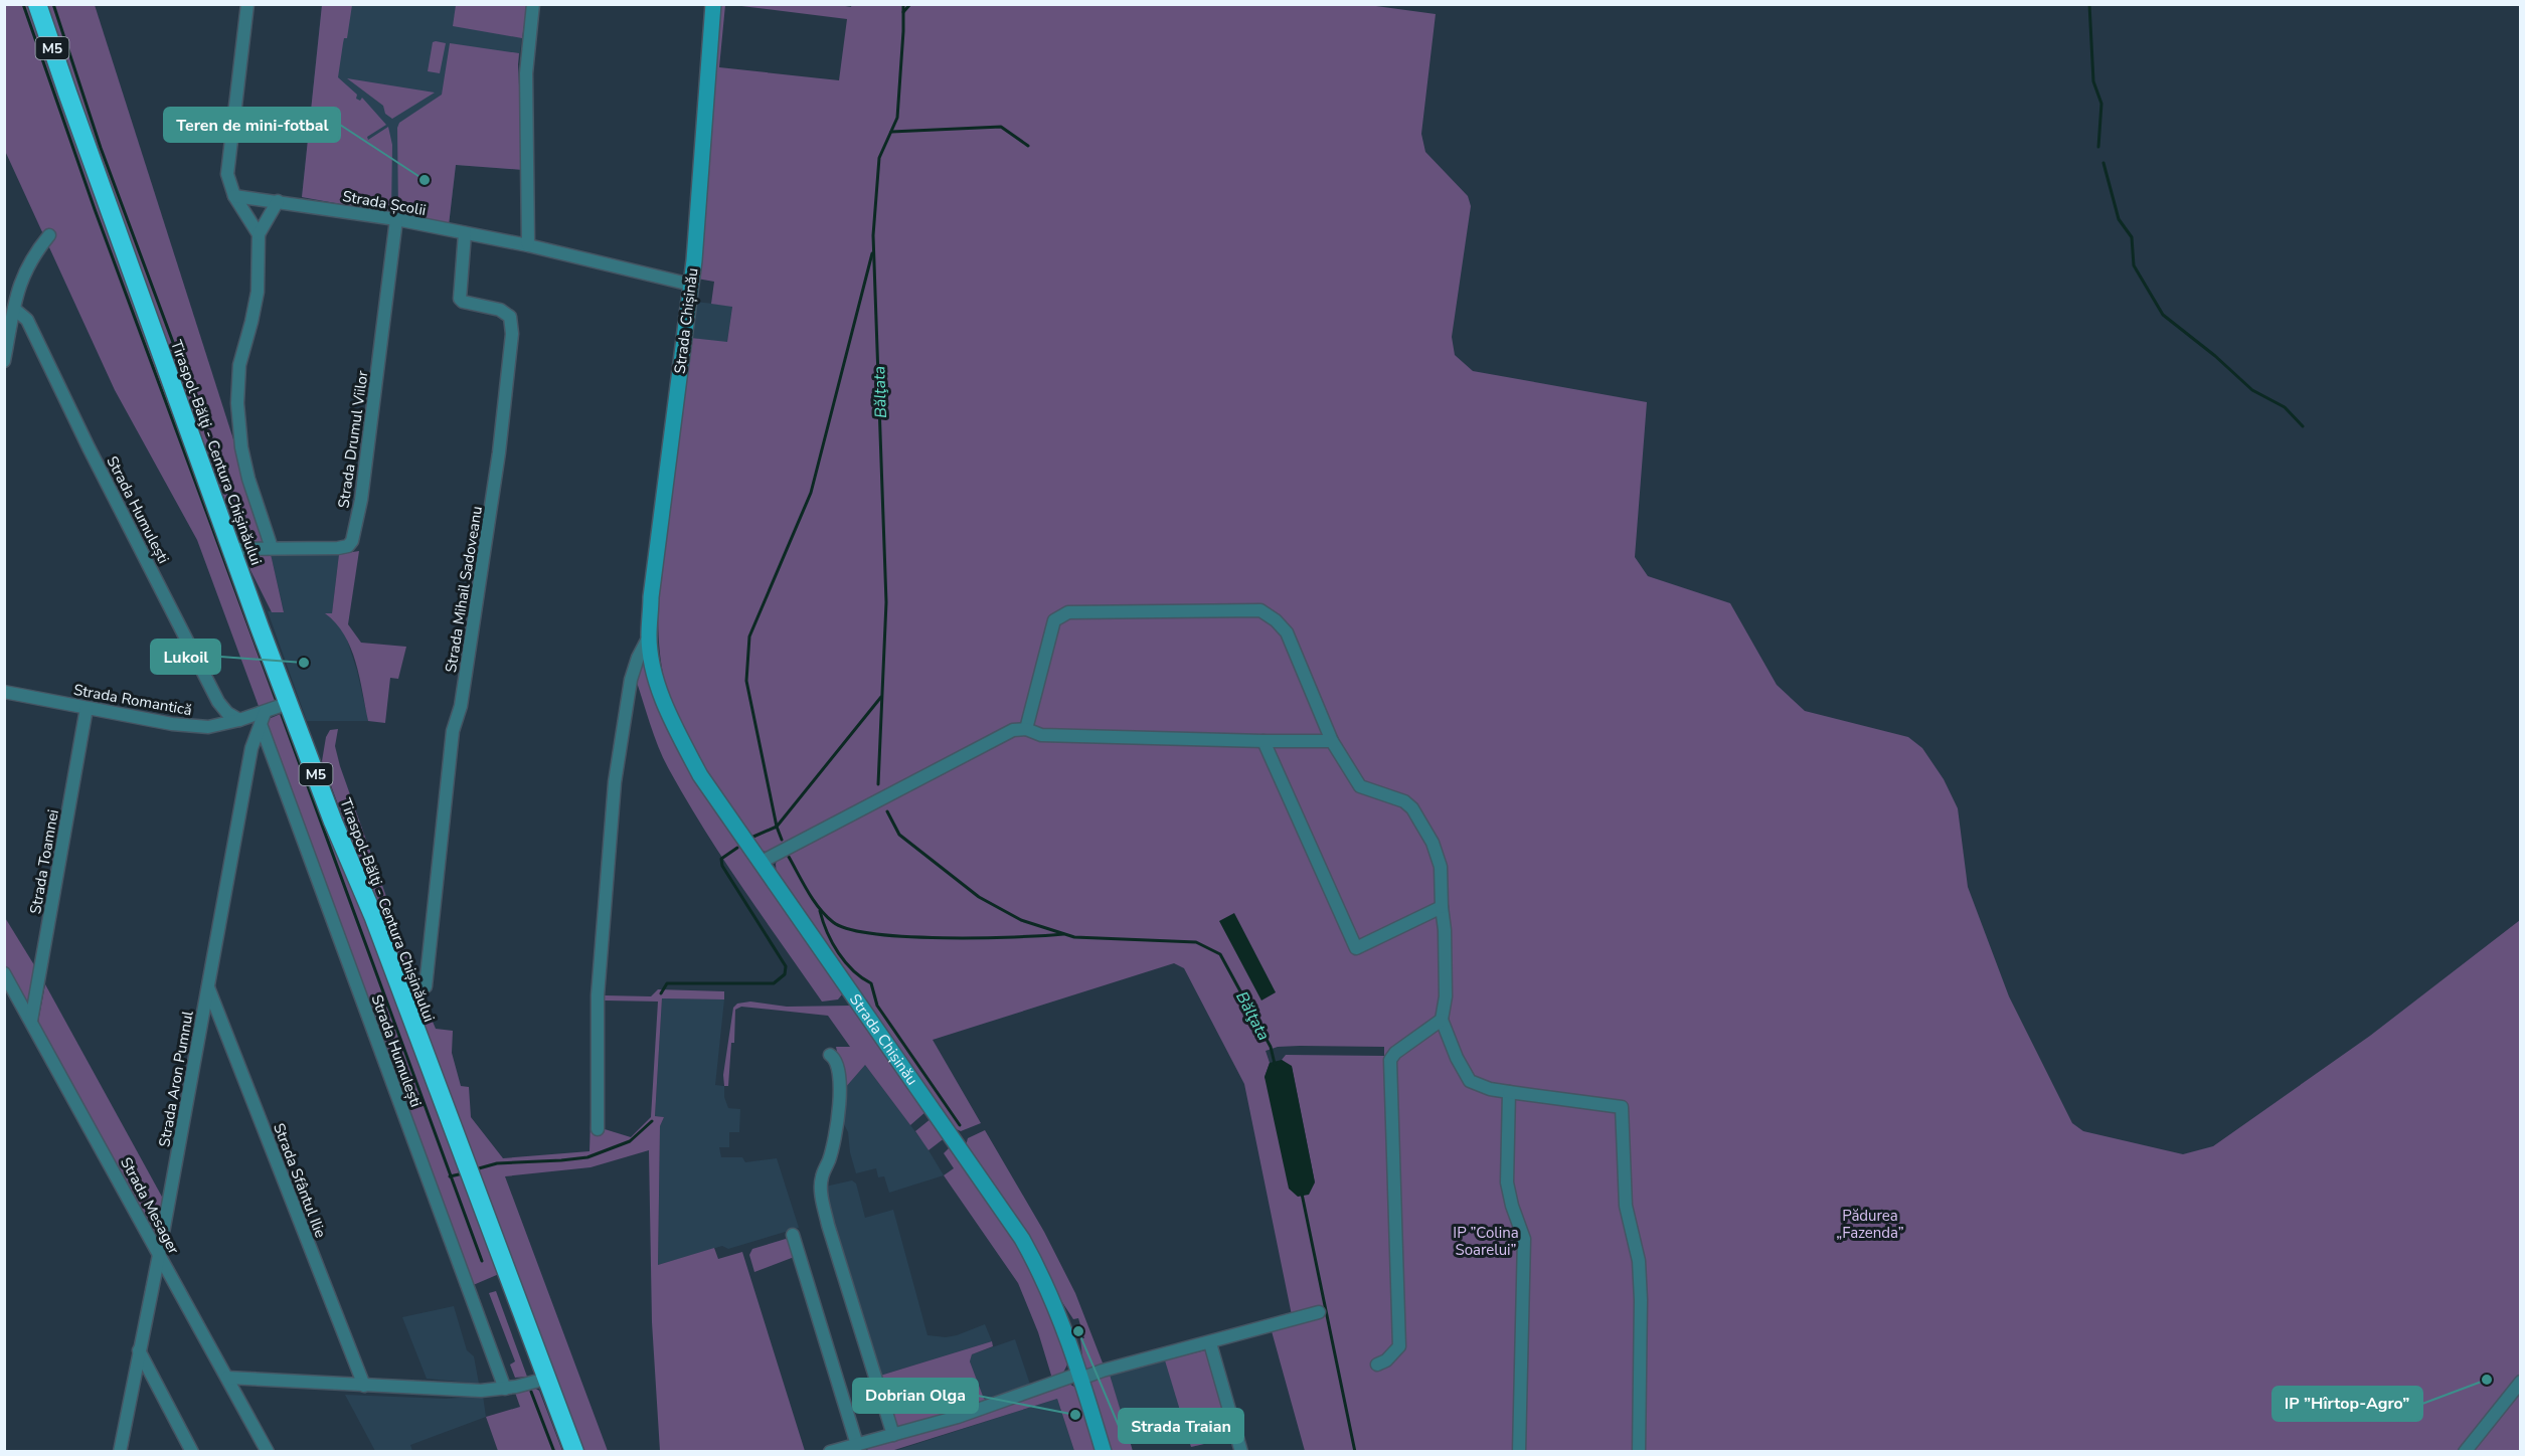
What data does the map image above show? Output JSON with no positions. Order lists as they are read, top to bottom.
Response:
{
  "streets": {
    "highway": ["M5", "Tiraspol-Bălţi - Centura Chișinăului"],
    "street": [
      "Strada Școlii",
      "Strada Chișinău",
      "Strada Drumul Viilor",
      "Strada Humulești",
      "Strada Mihail Sadoveanu",
      "Strada Romantică",
      "Strada Toamnei",
      "Strada Aron Pumnul",
      "Strada Sfântul Ilie",
      "Strada Mesager"
    ]
  },
  "crossings": [
    ["Strada Școlii", "Strada Chișinău"],
    ["Strada Școlii", "Strada Drumul Viilor"],
    ["Strada Școlii", "Strada Mihail Sadoveanu"],
    ["Strada Drumul Viilor", "Tiraspol-Bălţi - Centura Chișinăului"],
    ["Tiraspol-Bălţi - Centura Chișinăului", "Strada Romantică"],
    ["Strada Humulești", "Strada Romantică"],
    ["Strada Humulești", "Strada Aron Pumnul"],
    ["Strada Romantică", "Strada Toamnei"],
    ["Strada Romantică", "Strada Aron Pumnul"],
    ["Strada Toamnei", "Strada Mesager"],
    ["Strada Aron Pumnul", "Strada Sfântul Ilie"],
    ["Strada Aron Pumnul", "Strada Mesager"]
  ],
  "water": ["Bălţata"],
  "parks": ["Pădurea „Fazenda”", "IP ”Colina Soarelui”"],
  "places": [
    "Teren de mini-fotbal",
    "Lukoil",
    "Strada Traian",
    "IP ”Hîrtop-Agro”",
    "Dobrian Olga"
  ]
}
